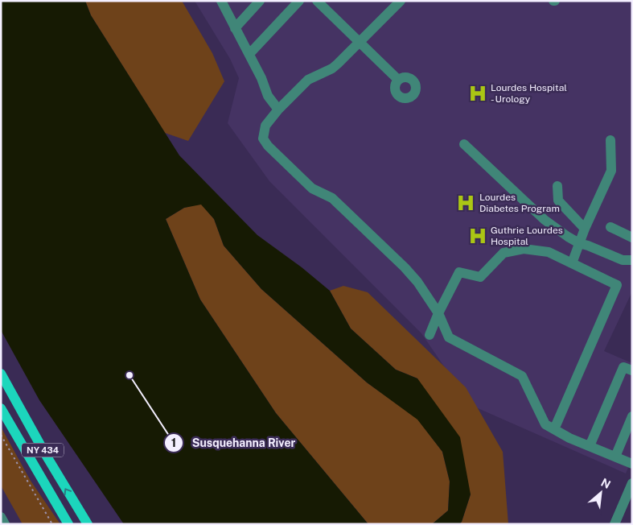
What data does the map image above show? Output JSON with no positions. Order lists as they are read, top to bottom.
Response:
{
  "streets": {
    "main road": ["NY 434"]
  },
  "places": {
    "hospital": ["Lourdes Hospital - Urology", "Lourdes Diabetes Program", "Guthrie Lourdes Hospital"],
    "other": ["Susquehanna River"]
  },
  "north": "top right"
}
